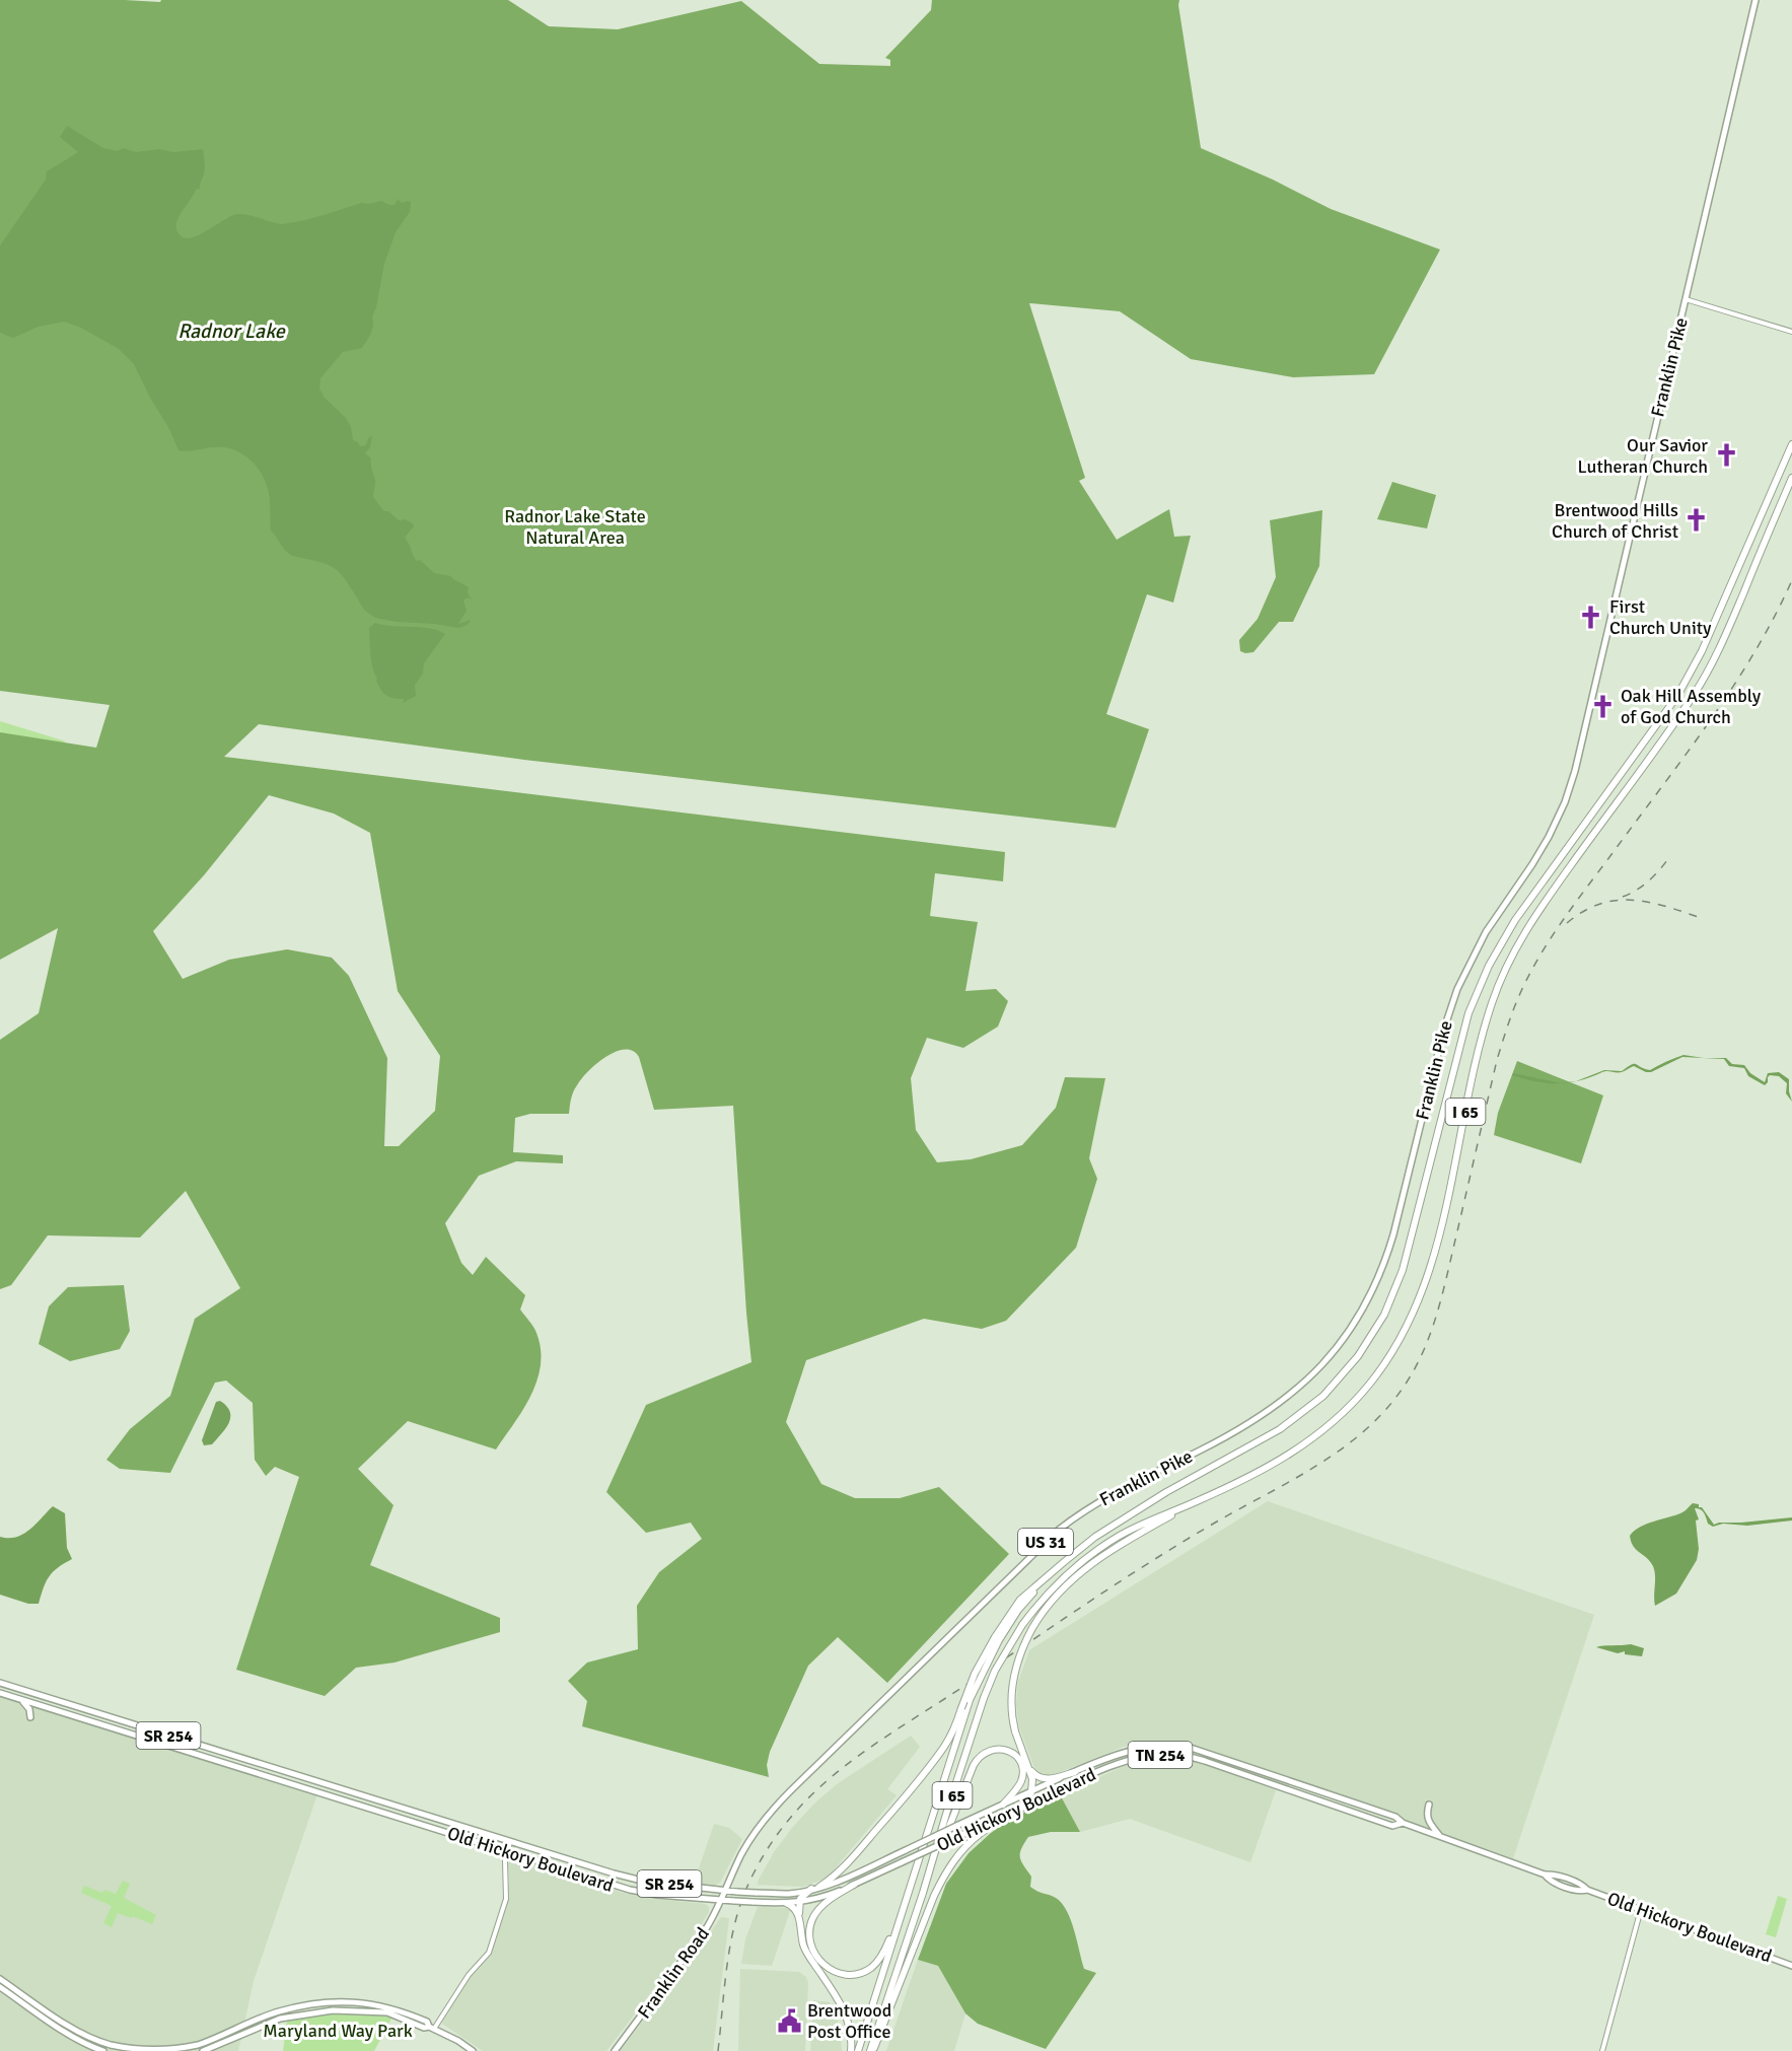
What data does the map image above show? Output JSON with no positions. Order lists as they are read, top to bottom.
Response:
{
  "streets": {
    "highway": ["I 65"],
    "main road": [
      "Franklin Pike",
      "US 31",
      "SR 254",
      "TN 254",
      "Old Hickory Boulevard",
      "Franklin Road"
    ]
  },
  "crossings": [
    ["Franklin Pike", "Old Hickory Boulevard"],
    ["Franklin Pike", "Franklin Road"],
    ["Old Hickory Boulevard", "Franklin Road"]
  ],
  "water": ["Radnor Lake"],
  "parks": ["Radnor Lake State Natural Area", "Maryland Way Park"],
  "places": {
    "church": [
      "Our Savior Lutheran Church",
      "Brentwood Hills Church of Christ",
      "First Church Unity",
      "Oak Hill Assembly of God Church"
    ],
    "public building": ["Brentwood Post Office"]
  }
}
